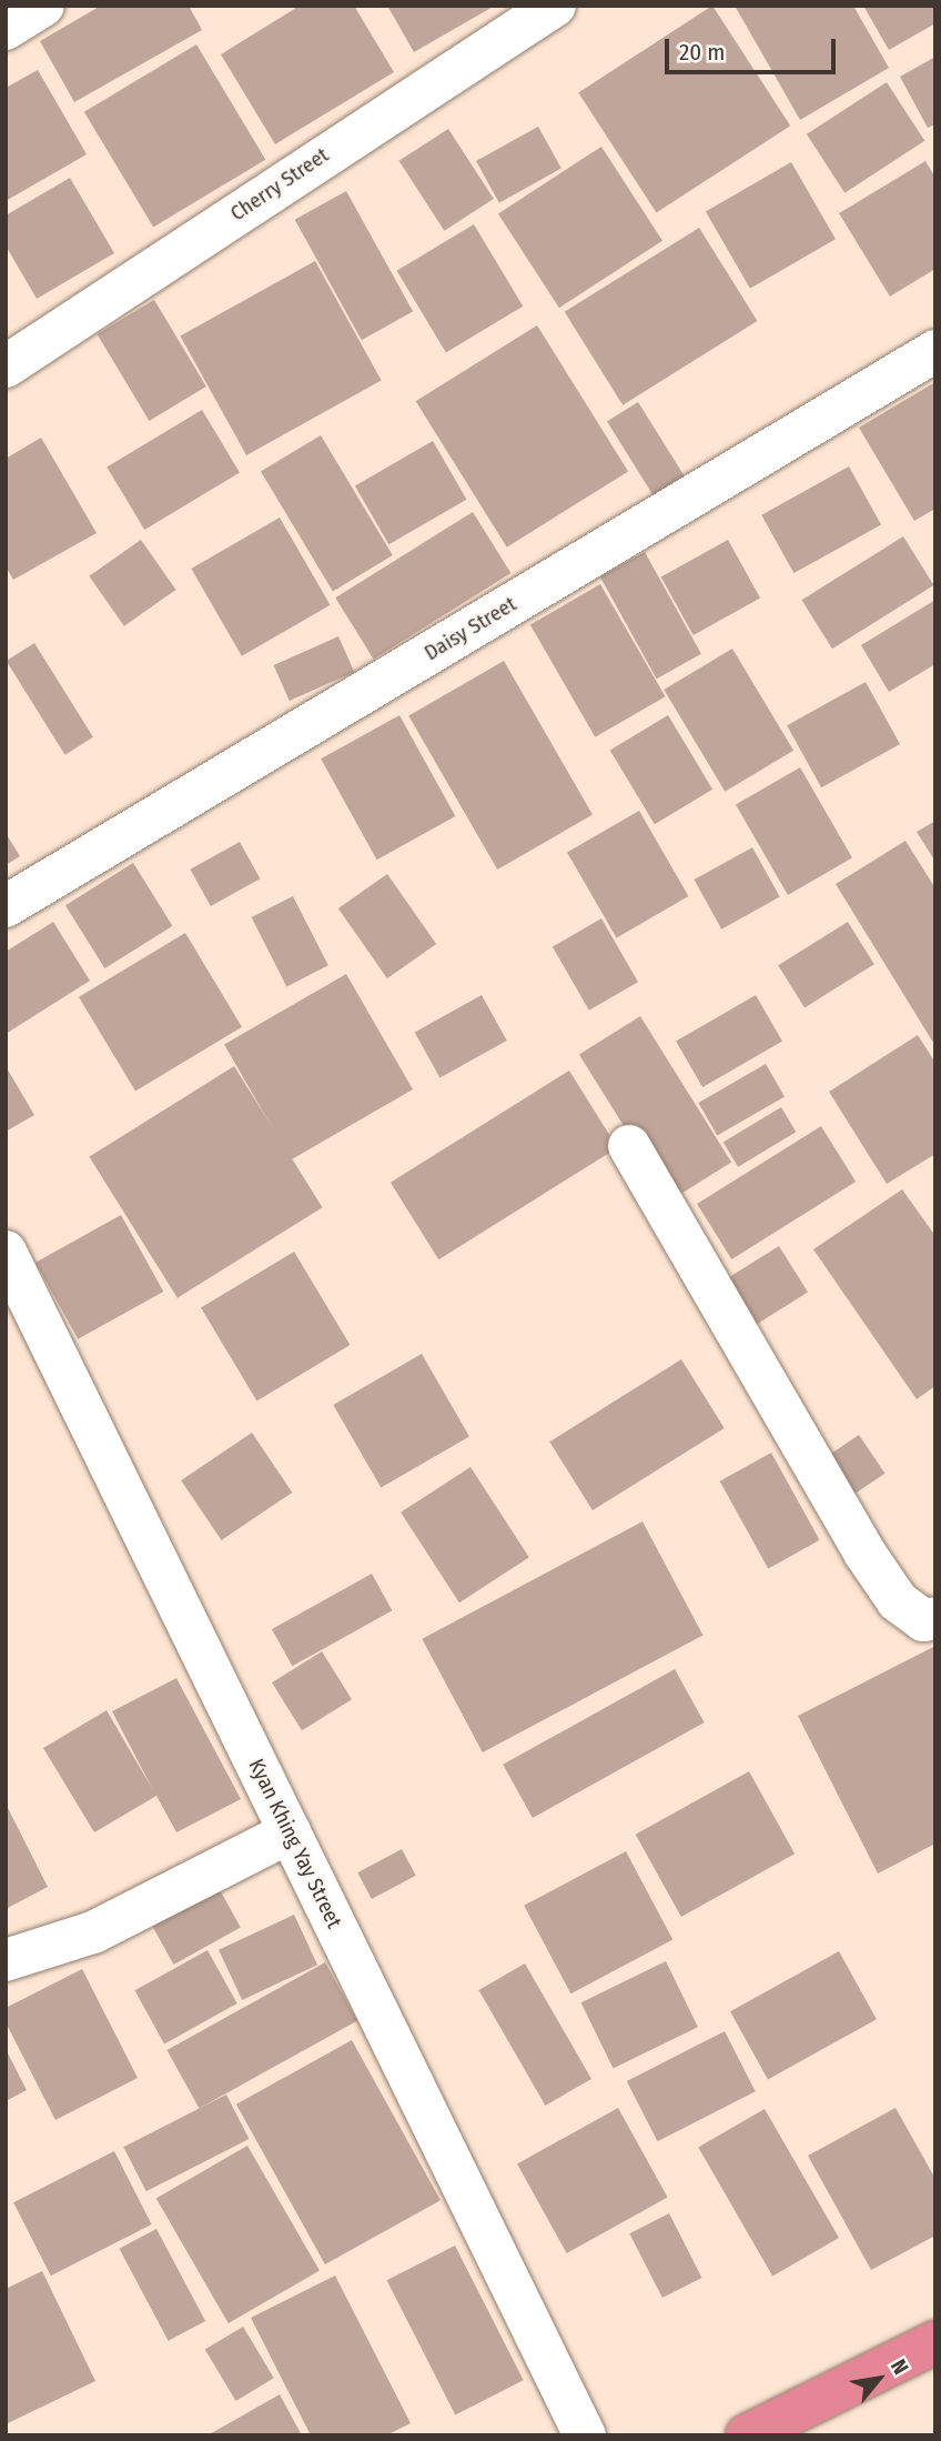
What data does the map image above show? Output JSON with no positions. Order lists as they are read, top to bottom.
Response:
{
  "streets": {
    "street": ["Cherry Street", "Daisy Street", "Kyan Khing Yay Street"]
  },
  "scale_bar": "20 m",
  "north": "top right"
}
